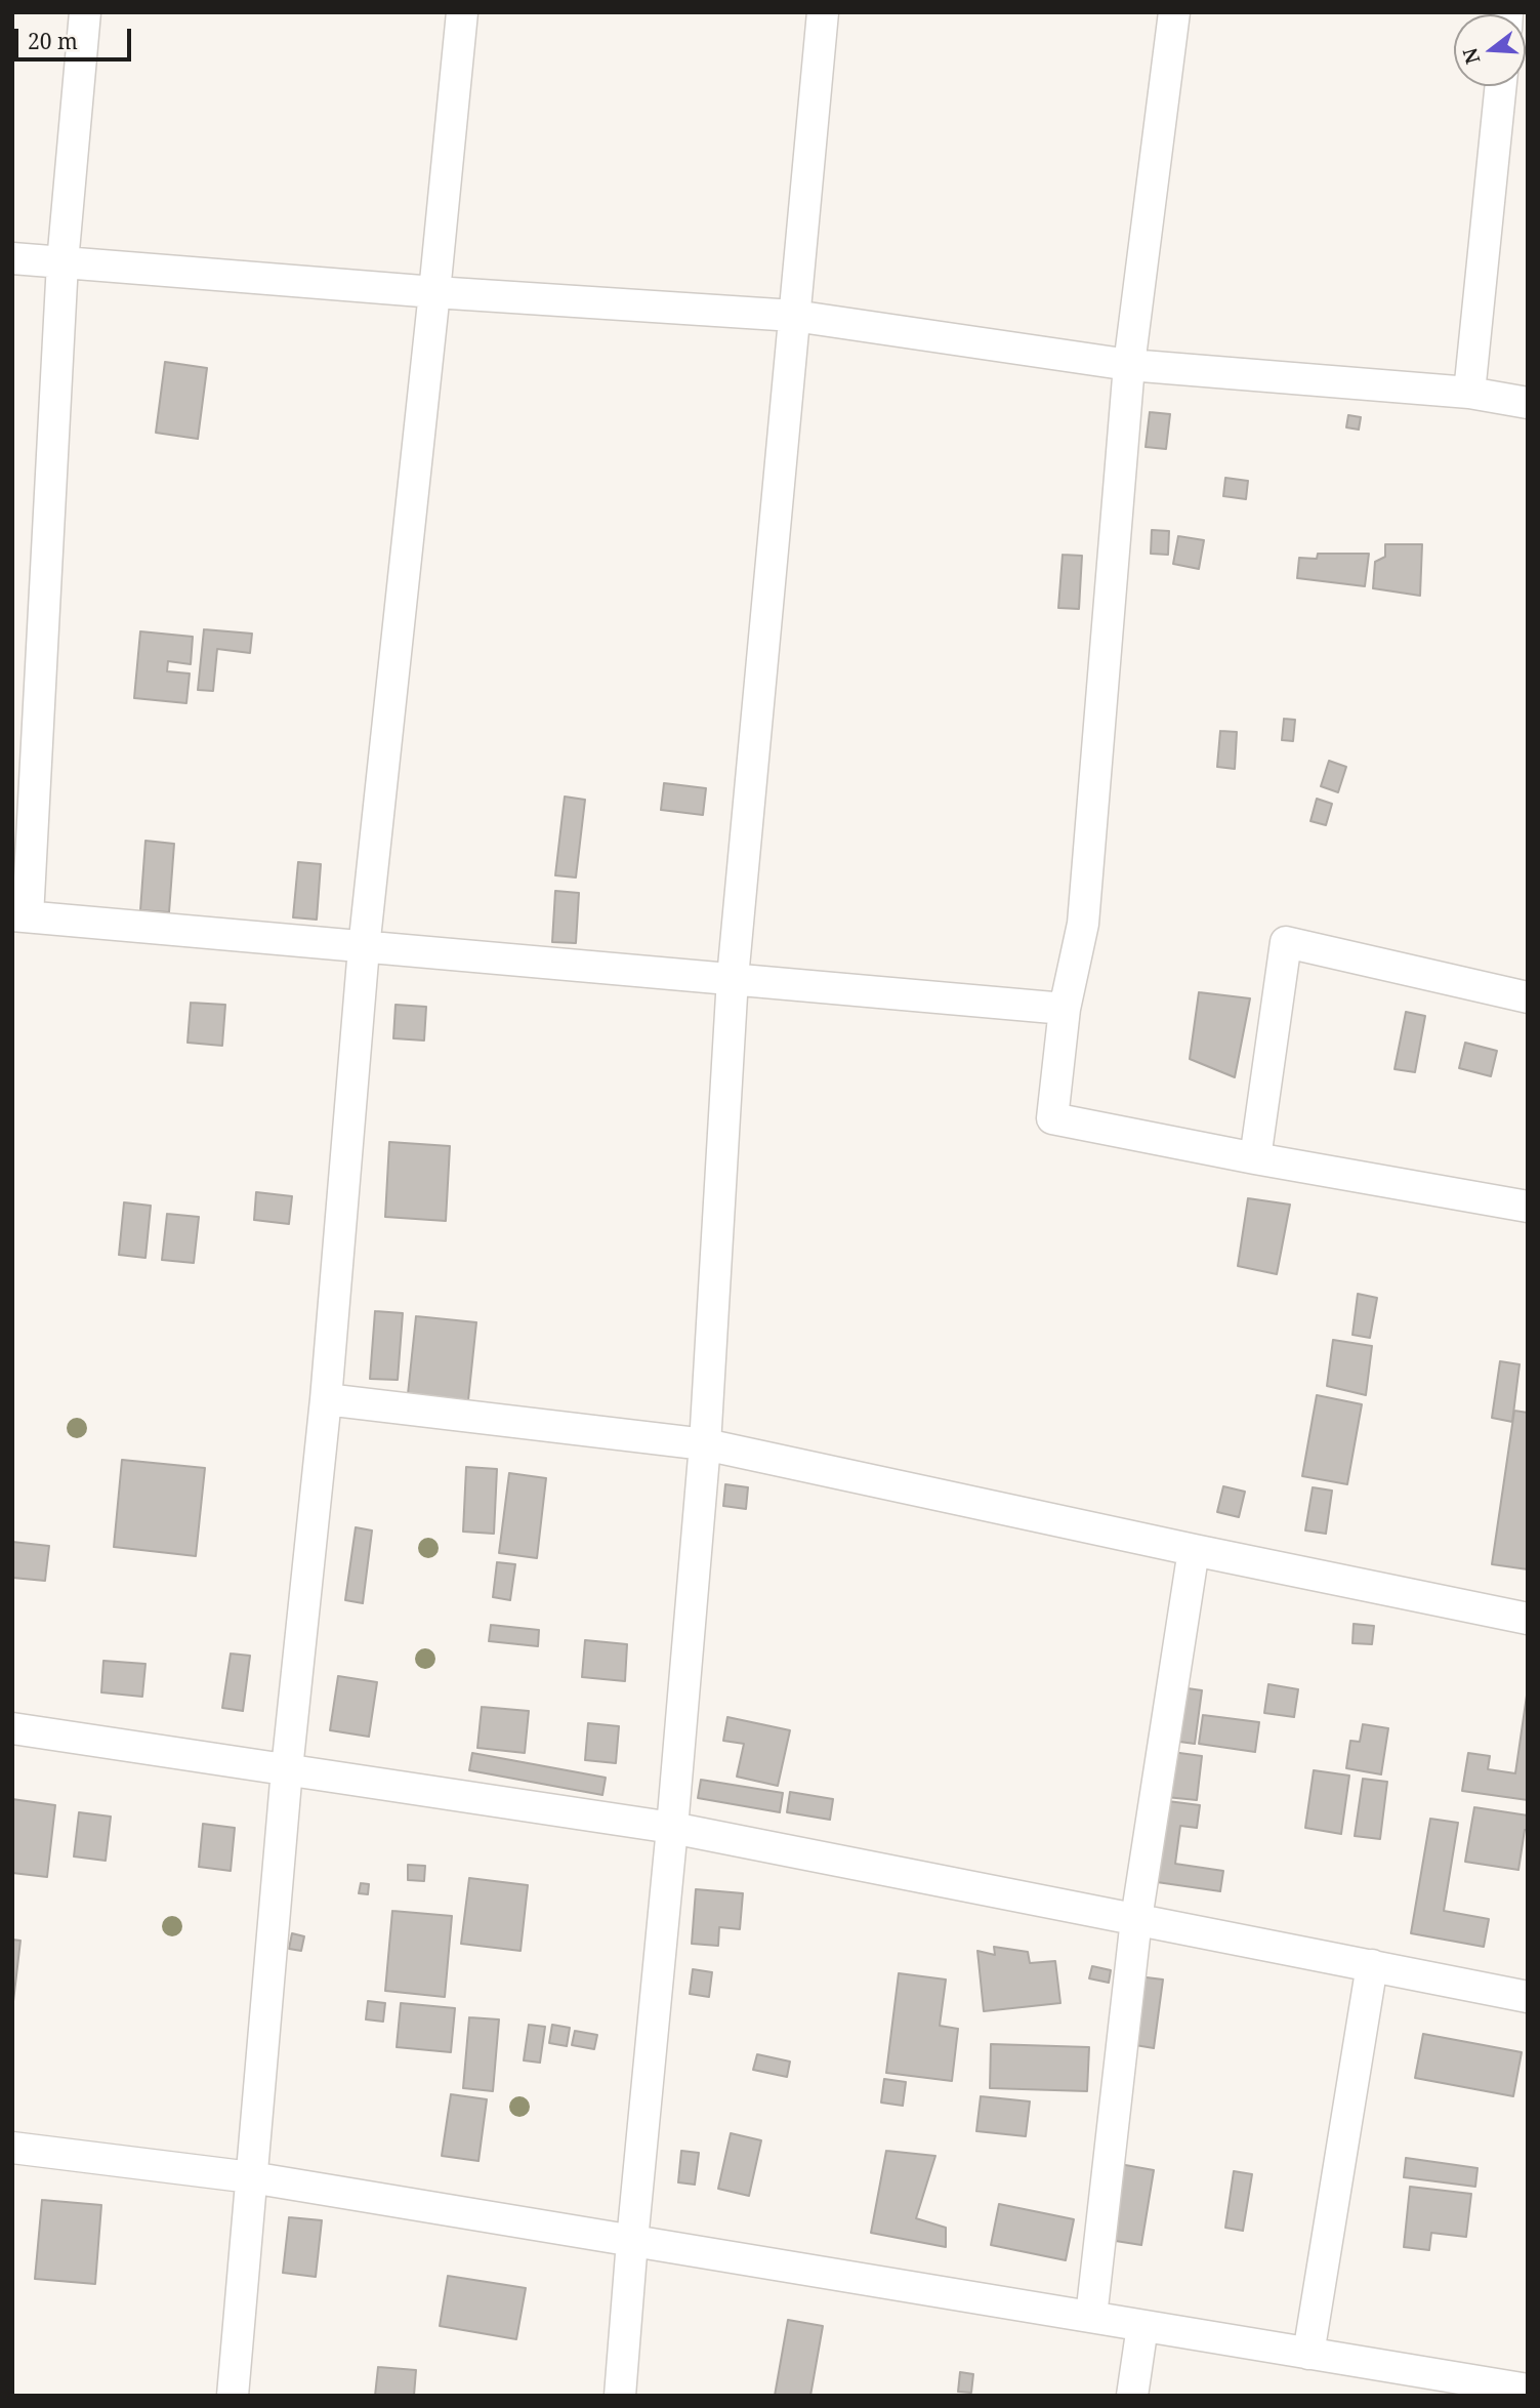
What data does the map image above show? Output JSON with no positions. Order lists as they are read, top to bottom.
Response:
{
  "scale_bar": "20 m",
  "north": "left"
}
